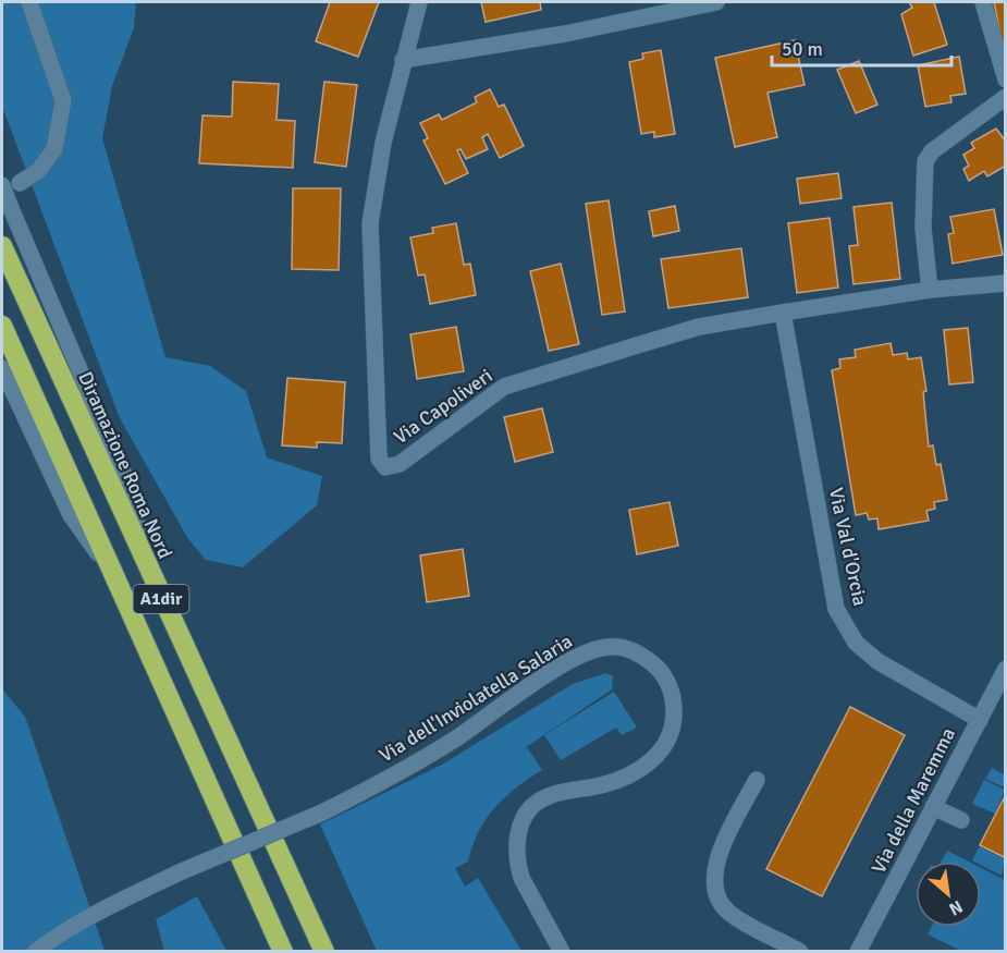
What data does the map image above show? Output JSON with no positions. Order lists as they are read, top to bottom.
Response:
{
  "streets": {
    "highway": ["Diramazione Roma Nord", "A1dir"],
    "street": [
      "Via Capoliveri",
      "Via Val d'Orcia",
      "Via dell'Inviolatella Salaria",
      "Via della Maremma"
    ]
  },
  "crossings": [
    ["Via Capoliveri", "Via Val d'Orcia"],
    ["Via Val d'Orcia", "Via della Maremma"]
  ],
  "scale_bar": "50 m",
  "north": "bottom right"
}
